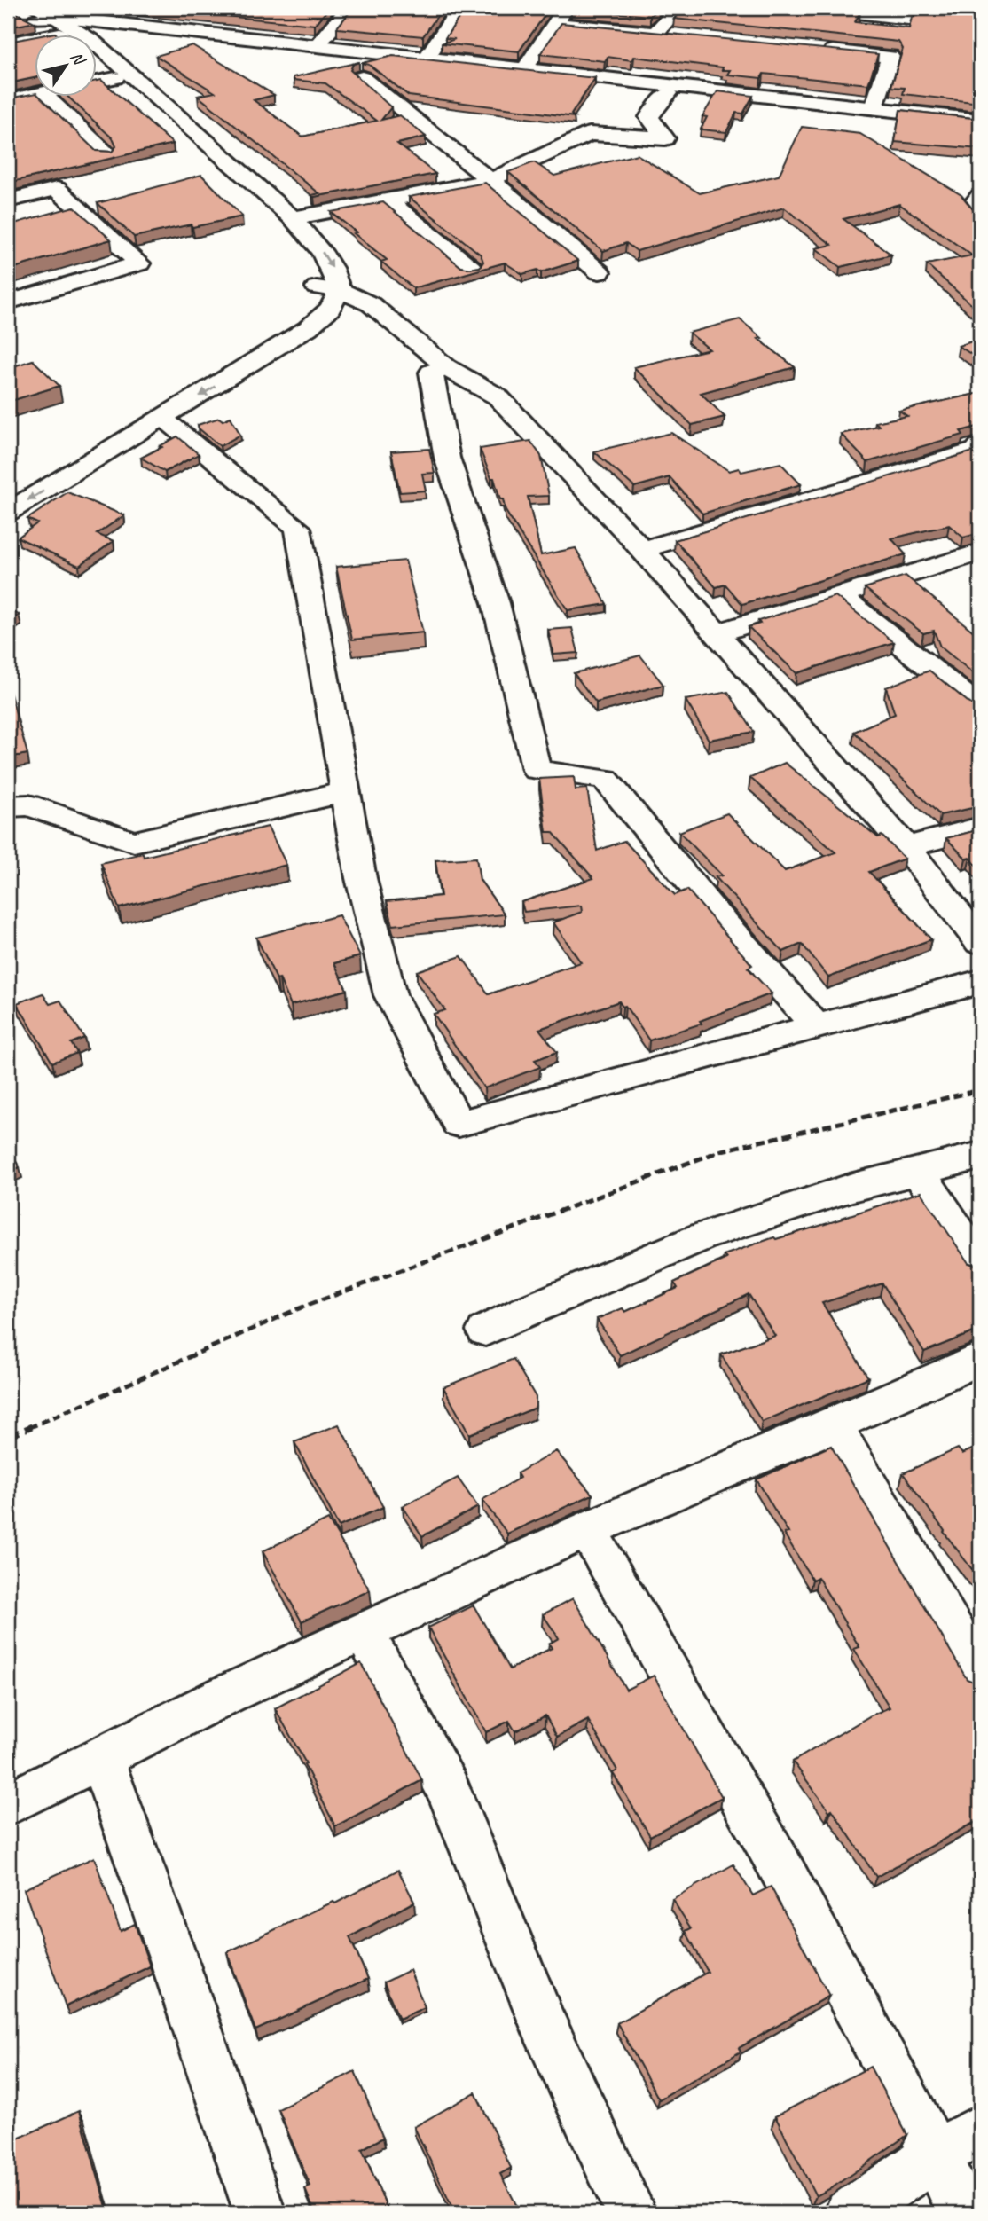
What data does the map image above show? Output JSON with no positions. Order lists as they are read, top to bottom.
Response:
{
  "north": "top right"
}
